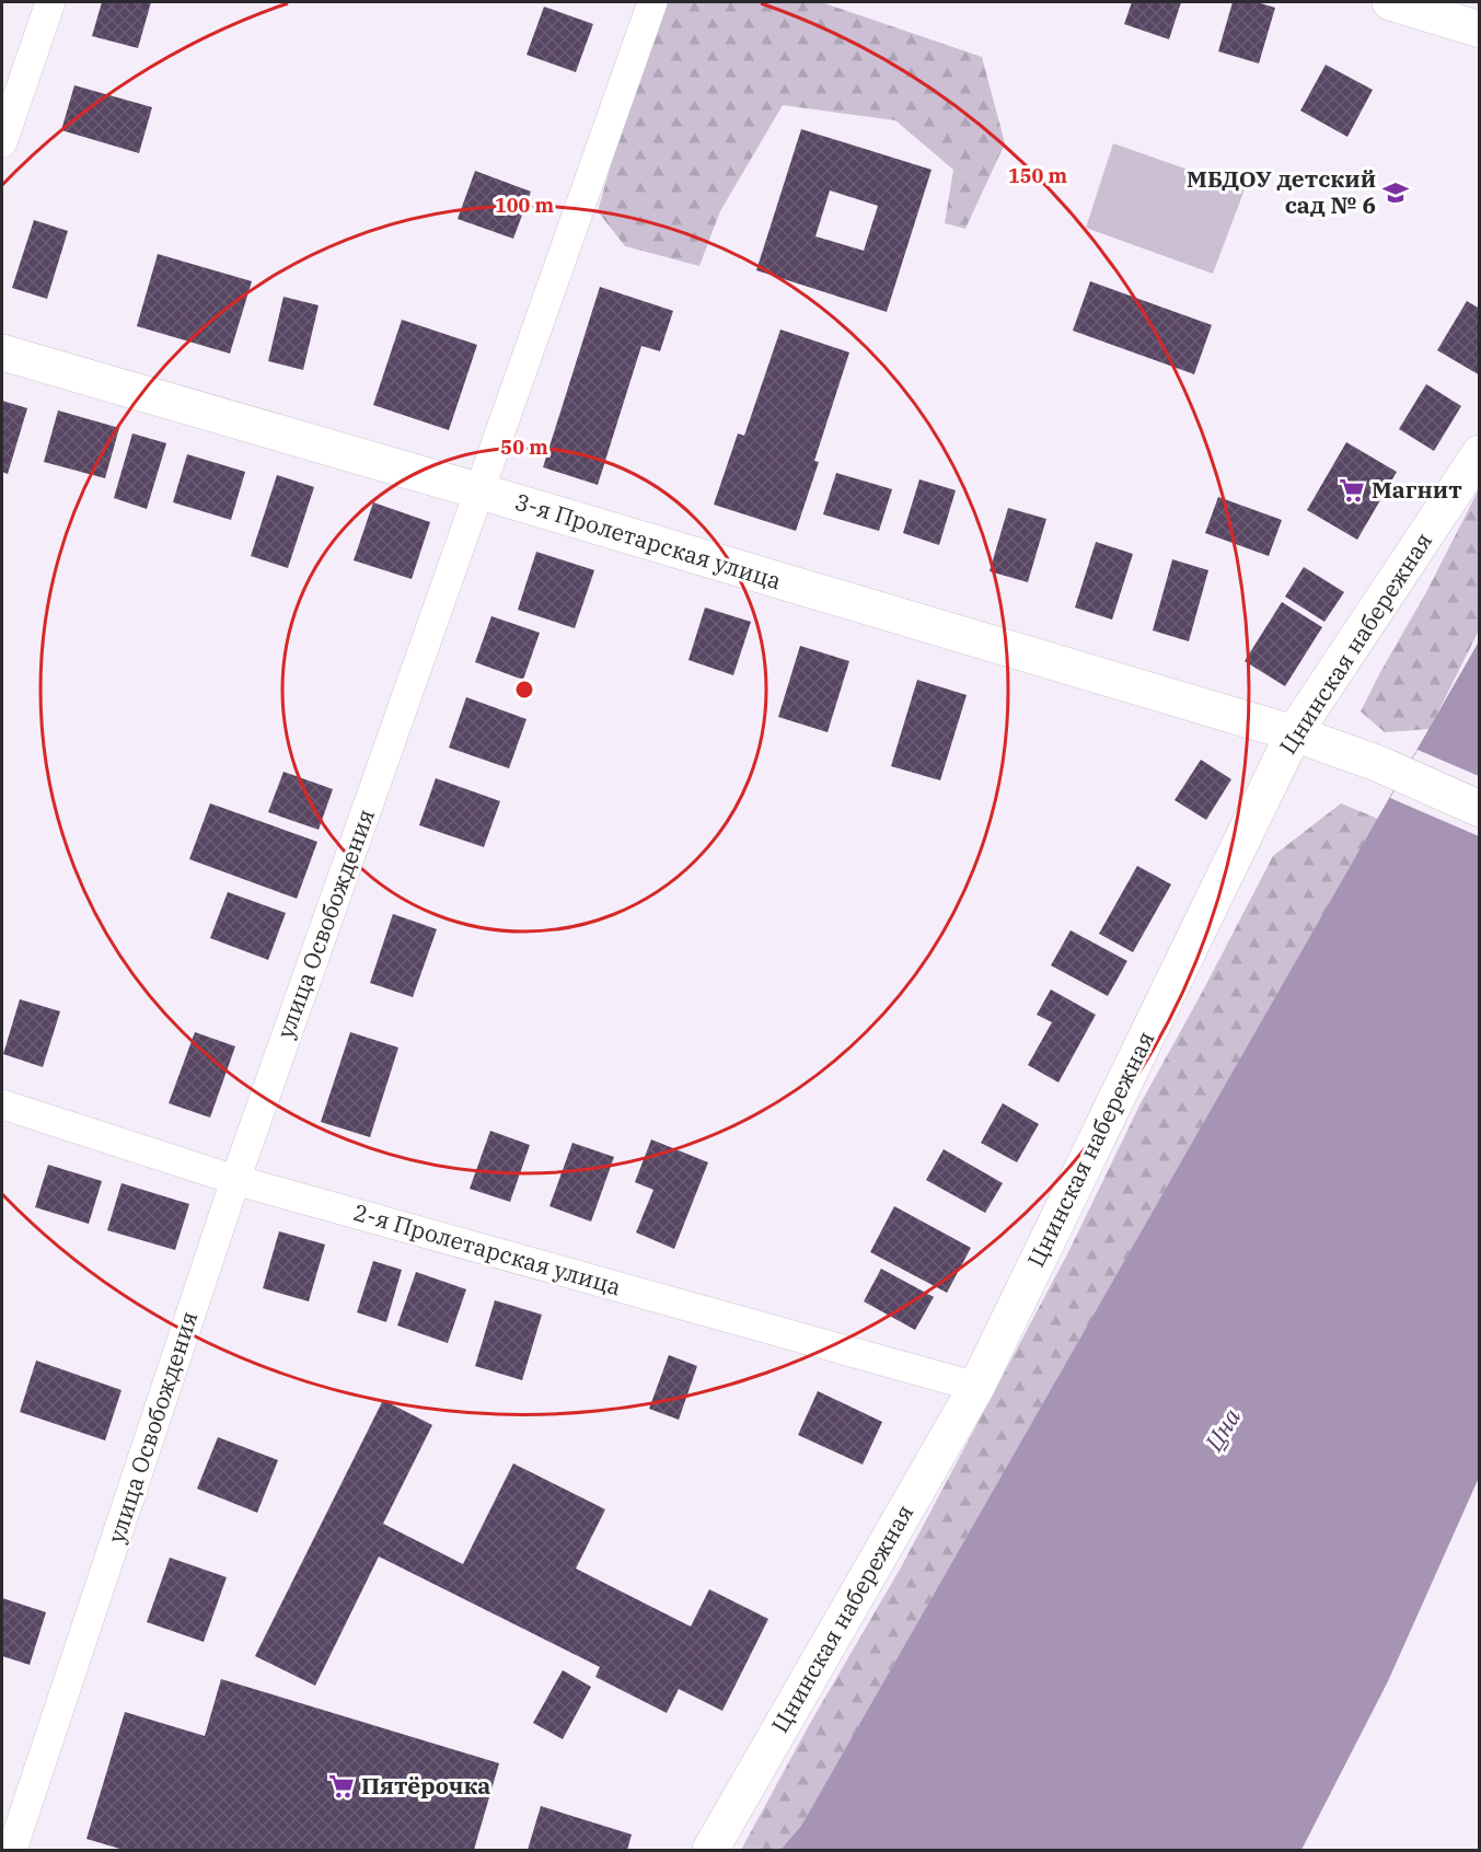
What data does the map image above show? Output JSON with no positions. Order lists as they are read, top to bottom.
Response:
{
  "streets": {
    "street": [
      "3-я Пролетарская улица",
      "Цнинская набережная",
      "улица Освобождения",
      "2-я Пролетарская улица"
    ]
  },
  "crossings": [
    ["3-я Пролетарская улица", "Цнинская набережная"],
    ["3-я Пролетарская улица", "улица Освобождения"],
    ["Цнинская набережная", "2-я Пролетарская улица"],
    ["улица Освобождения", "2-я Пролетарская улица"]
  ],
  "water": ["Цна"],
  "places": {
    "school or university": ["МБДОУ детский сад № 6"],
    "supermarket": ["Магнит", "Пятёрочка"]
  },
  "rings": ["150 m", "100 m", "50 m"]
}
